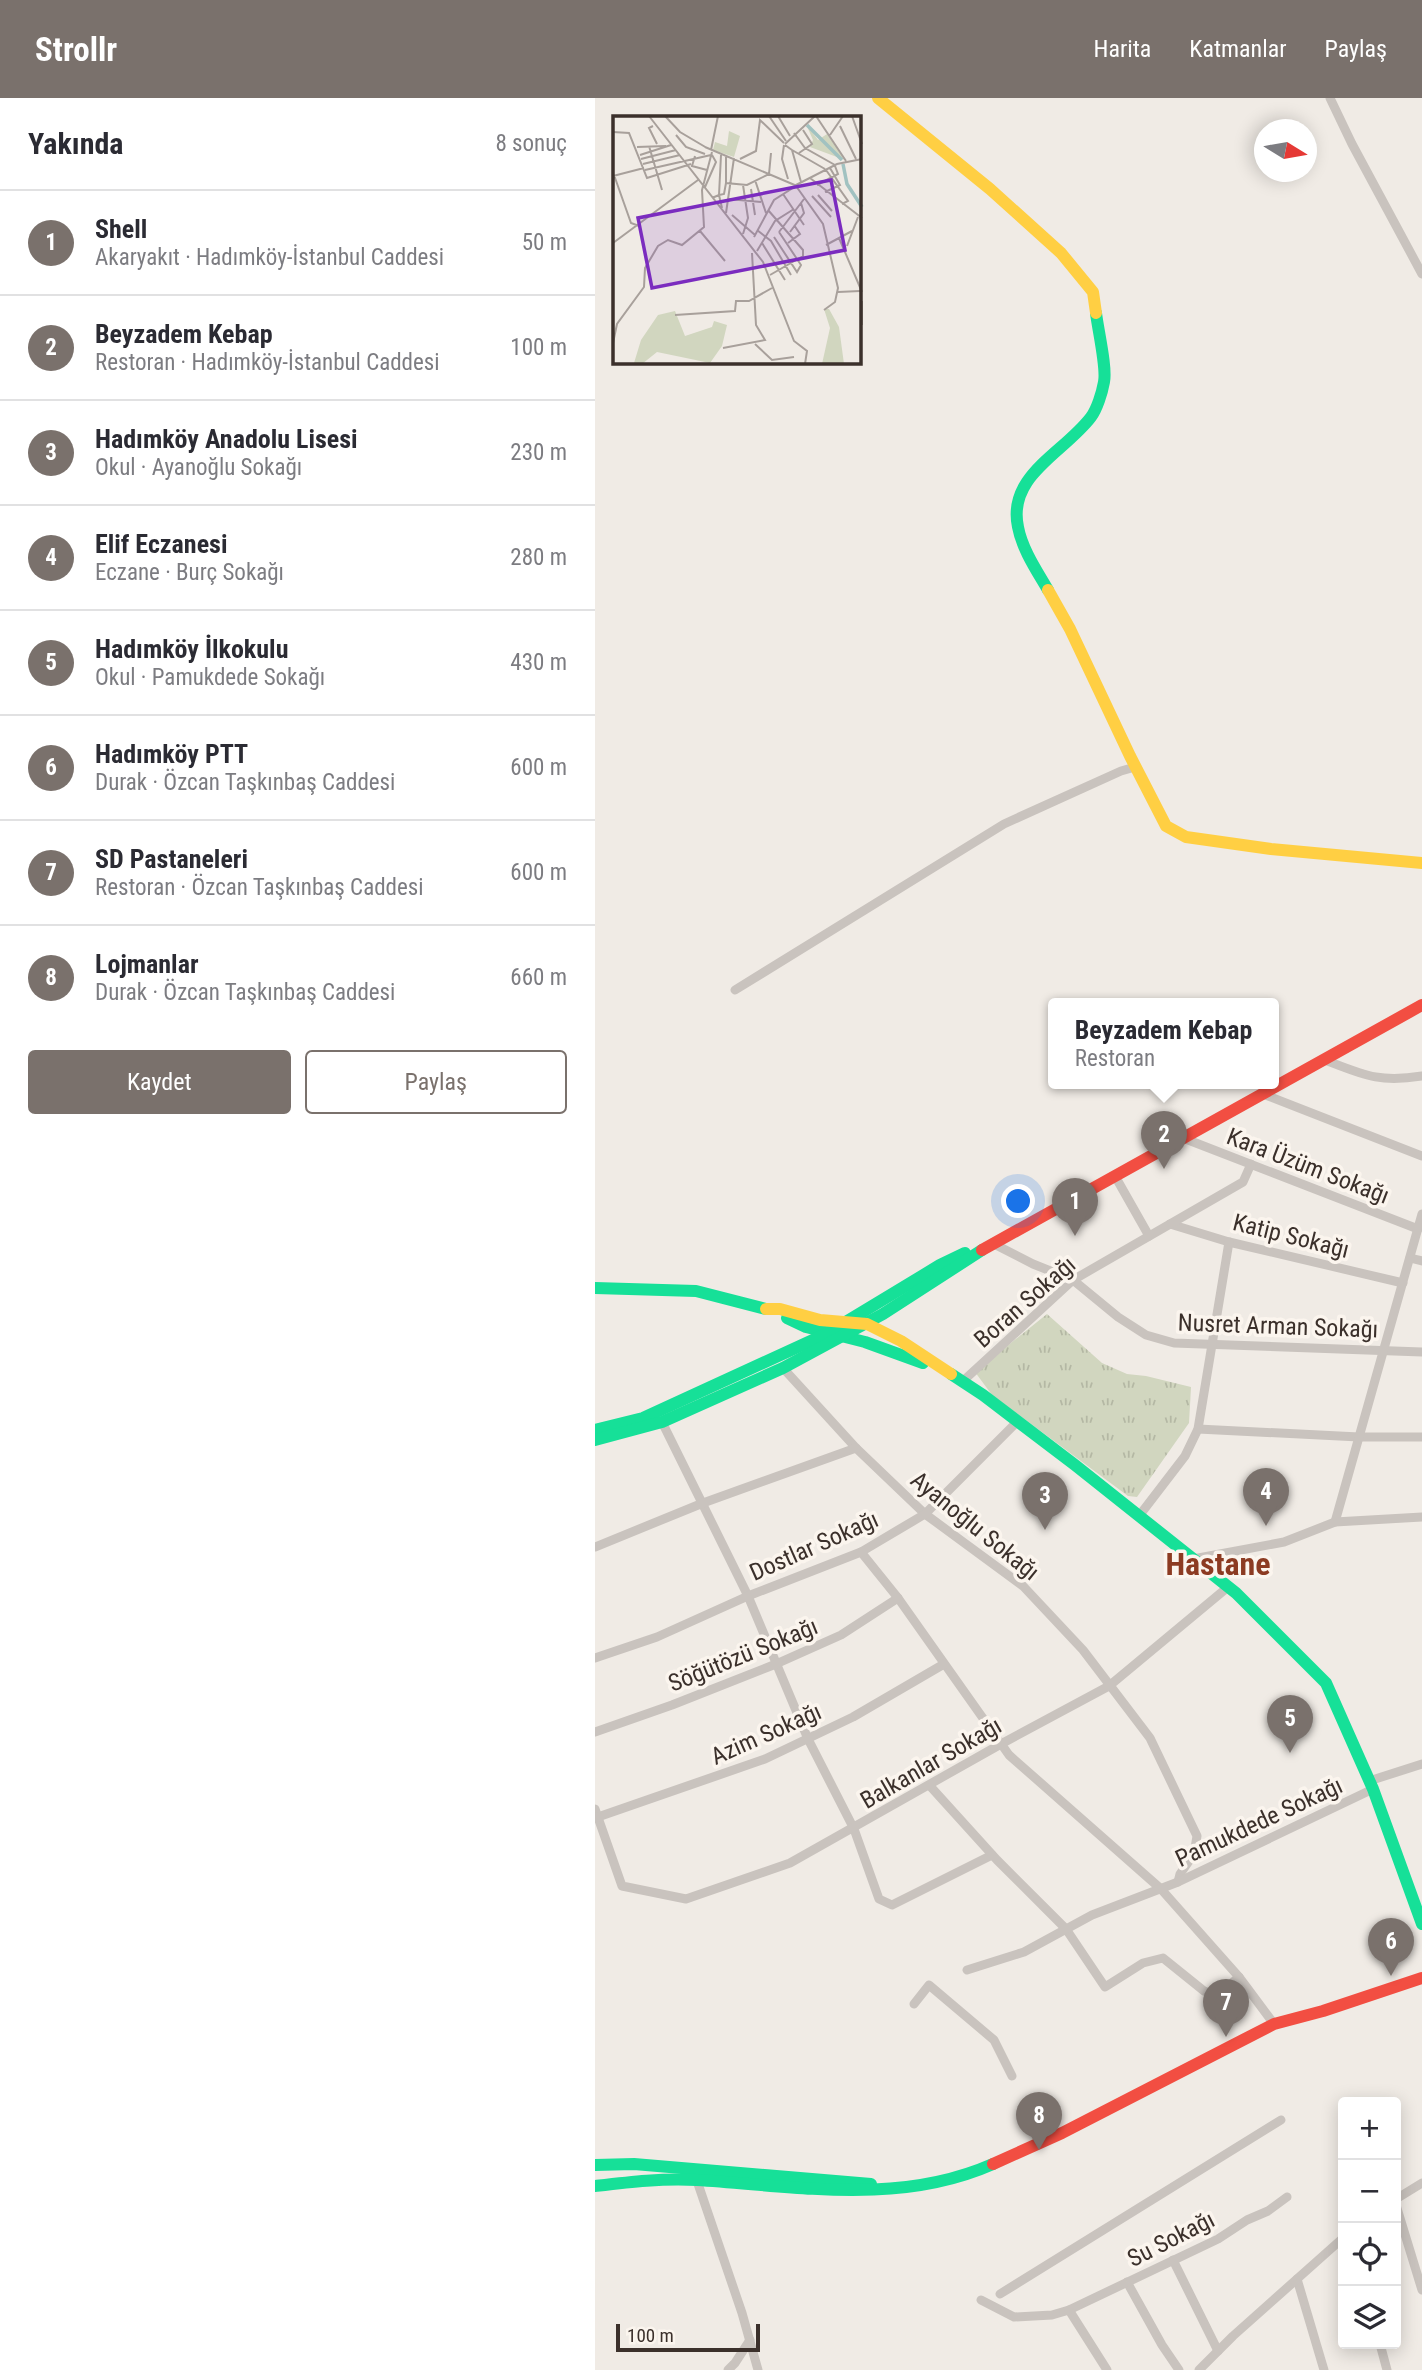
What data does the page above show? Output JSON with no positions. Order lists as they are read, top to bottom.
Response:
{
  "streets": {
    "street": [
      "Kara Üzüm Sokağı",
      "Katip Sokağı",
      "Boran Sokağı",
      "Nusret Arman Sokağı",
      "Ayanoğlu Sokağı",
      "Dostlar Sokağı",
      "Söğütözü Sokağı",
      "Azim Sokağı",
      "Balkanlar Sokağı",
      "Pamukdede Sokağı",
      "Su Sokağı"
    ]
  },
  "crossings": [
    ["Kara Üzüm Sokağı", "Boran Sokağı"],
    ["Katip Sokağı", "Boran Sokağı"],
    ["Boran Sokağı", "Nusret Arman Sokağı"],
    ["Ayanoğlu Sokağı", "Dostlar Sokağı"],
    ["Ayanoğlu Sokağı", "Balkanlar Sokağı"],
    ["Ayanoğlu Sokağı", "Pamukdede Sokağı"],
    ["Azim Sokağı", "Balkanlar Sokağı"]
  ],
  "districts": ["Hastane"],
  "scale_bar": "100 m",
  "north": "right",
  "page": {
    "header": "Strollr",
    "nav": ["Harita", "Katmanlar", "Paylaş"],
    "heading": ["Yakında", "8 sonuç"],
    "list": [
      {
        "mark": "1",
        "name": "Shell",
        "note": "Akaryakıt · Hadımköy-İstanbul Caddesi",
        "value": "50 m"
      },
      {
        "mark": "2",
        "name": "Beyzadem Kebap",
        "note": "Restoran · Hadımköy-İstanbul Caddesi",
        "value": "100 m"
      },
      {
        "mark": "3",
        "name": "Hadımköy Anadolu Lisesi",
        "note": "Okul · Ayanoğlu Sokağı",
        "value": "230 m"
      },
      {
        "mark": "4",
        "name": "Elif Eczanesi",
        "note": "Eczane · Burç Sokağı",
        "value": "280 m"
      },
      {
        "mark": "5",
        "name": "Hadımköy İlkokulu",
        "note": "Okul · Pamukdede Sokağı",
        "value": "430 m"
      },
      {
        "mark": "6",
        "name": "Hadımköy PTT",
        "note": "Durak · Özcan Taşkınbaş Caddesi",
        "value": "600 m"
      },
      {
        "mark": "7",
        "name": "SD Pastaneleri",
        "note": "Restoran · Özcan Taşkınbaş Caddesi",
        "value": "600 m"
      },
      {
        "mark": "8",
        "name": "Lojmanlar",
        "note": "Durak · Özcan Taşkınbaş Caddesi",
        "value": "660 m"
      }
    ],
    "popup": ["Beyzadem Kebap", "Restoran"],
    "buttons": ["Kaydet", "Paylaş"],
    "pins": [
      "2",
      "1",
      "4",
      "3",
      "5",
      "6",
      "7",
      "8"
    ],
    "map_buttons": ["+", "−"],
    "scale": "100 m"
  }
}
